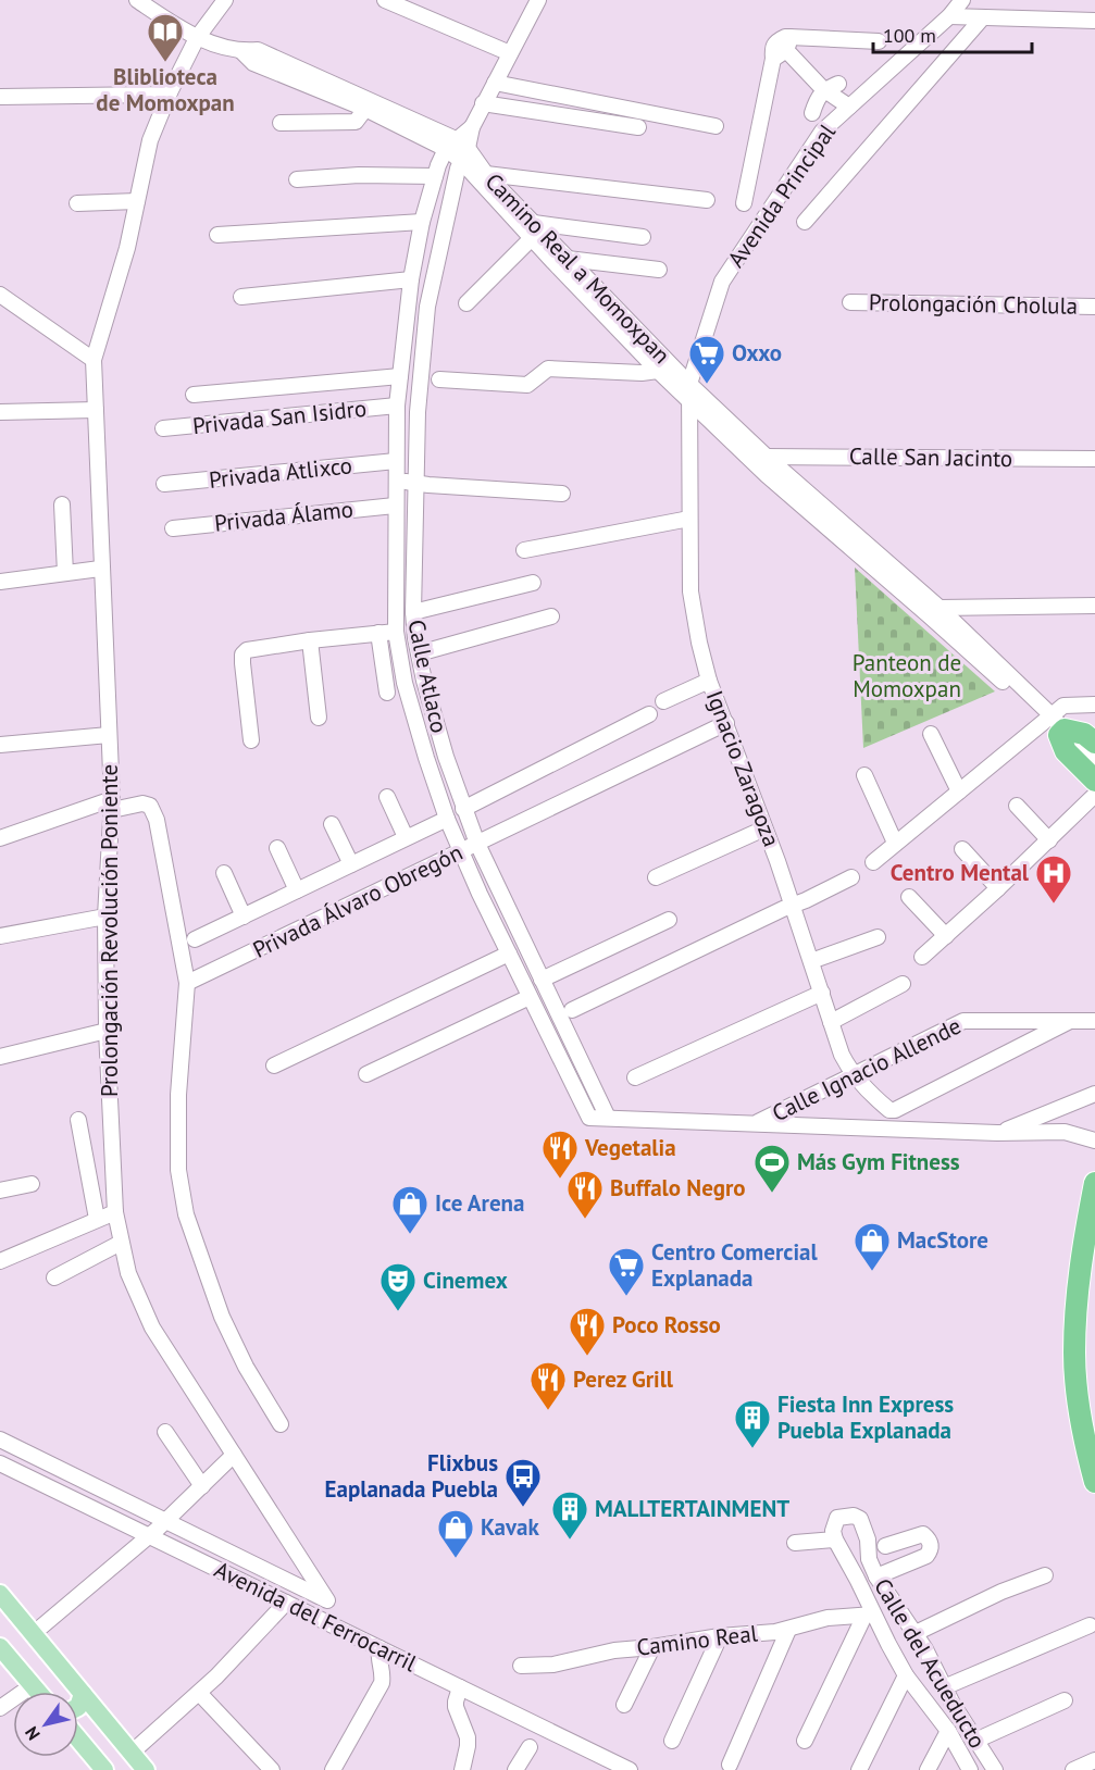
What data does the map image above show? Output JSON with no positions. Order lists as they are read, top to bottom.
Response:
{
  "streets": {
    "street": [
      "Avenida Principal",
      "Camino Real a Momoxpan",
      "Prolongación Cholula",
      "Privada San Isidro",
      "Calle San Jacinto",
      "Privada Atlixco",
      "Privada Álamo",
      "Calle Atlaco",
      "Ignacio Zaragoza",
      "Privada Álvaro Obregón",
      "Prolongación Revolución Poniente",
      "Calle Ignacio Allende",
      "Avenida del Ferrocarril",
      "Camino Real",
      "Calle del Acueducto"
    ]
  },
  "crossings": [
    ["Avenida Principal", "Camino Real a Momoxpan"],
    ["Avenida Principal", "Ignacio Zaragoza"],
    ["Camino Real a Momoxpan", "Calle San Jacinto"],
    ["Camino Real a Momoxpan", "Calle Atlaco"],
    ["Camino Real a Momoxpan", "Ignacio Zaragoza"],
    ["Camino Real a Momoxpan", "Prolongación Revolución Poniente"],
    ["Privada San Isidro", "Calle Atlaco"],
    ["Privada Atlixco", "Calle Atlaco"],
    ["Privada Álamo", "Calle Atlaco"],
    ["Calle Atlaco", "Privada Álvaro Obregón"],
    ["Ignacio Zaragoza", "Privada Álvaro Obregón"],
    ["Ignacio Zaragoza", "Calle Ignacio Allende"],
    ["Prolongación Revolución Poniente", "Avenida del Ferrocarril"],
    ["Camino Real", "Calle del Acueducto"]
  ],
  "parks": ["Panteon de Momoxpan"],
  "places": {
    "library": ["Bliblioteca de Momoxpan"],
    "supermarket": ["Oxxo", "Centro Comercial Explanada"],
    "hospital": ["Centro Mental"],
    "restaurant": [
      "Vegetalia",
      "Buffalo Negro",
      "Poco Rosso",
      "Perez Grill"
    ],
    "sports": ["Más Gym Fitness"],
    "shop": ["Ice Arena", "MacStore", "Kavak"],
    "theatre": ["Cinemex"],
    "building": ["Fiesta Inn Express Puebla Explanada", "MALLTERTAINMENT"],
    "bus stop": ["Flixbus Eaplanada Puebla"]
  },
  "scale_bar": "100 m",
  "north": "bottom left"
}
